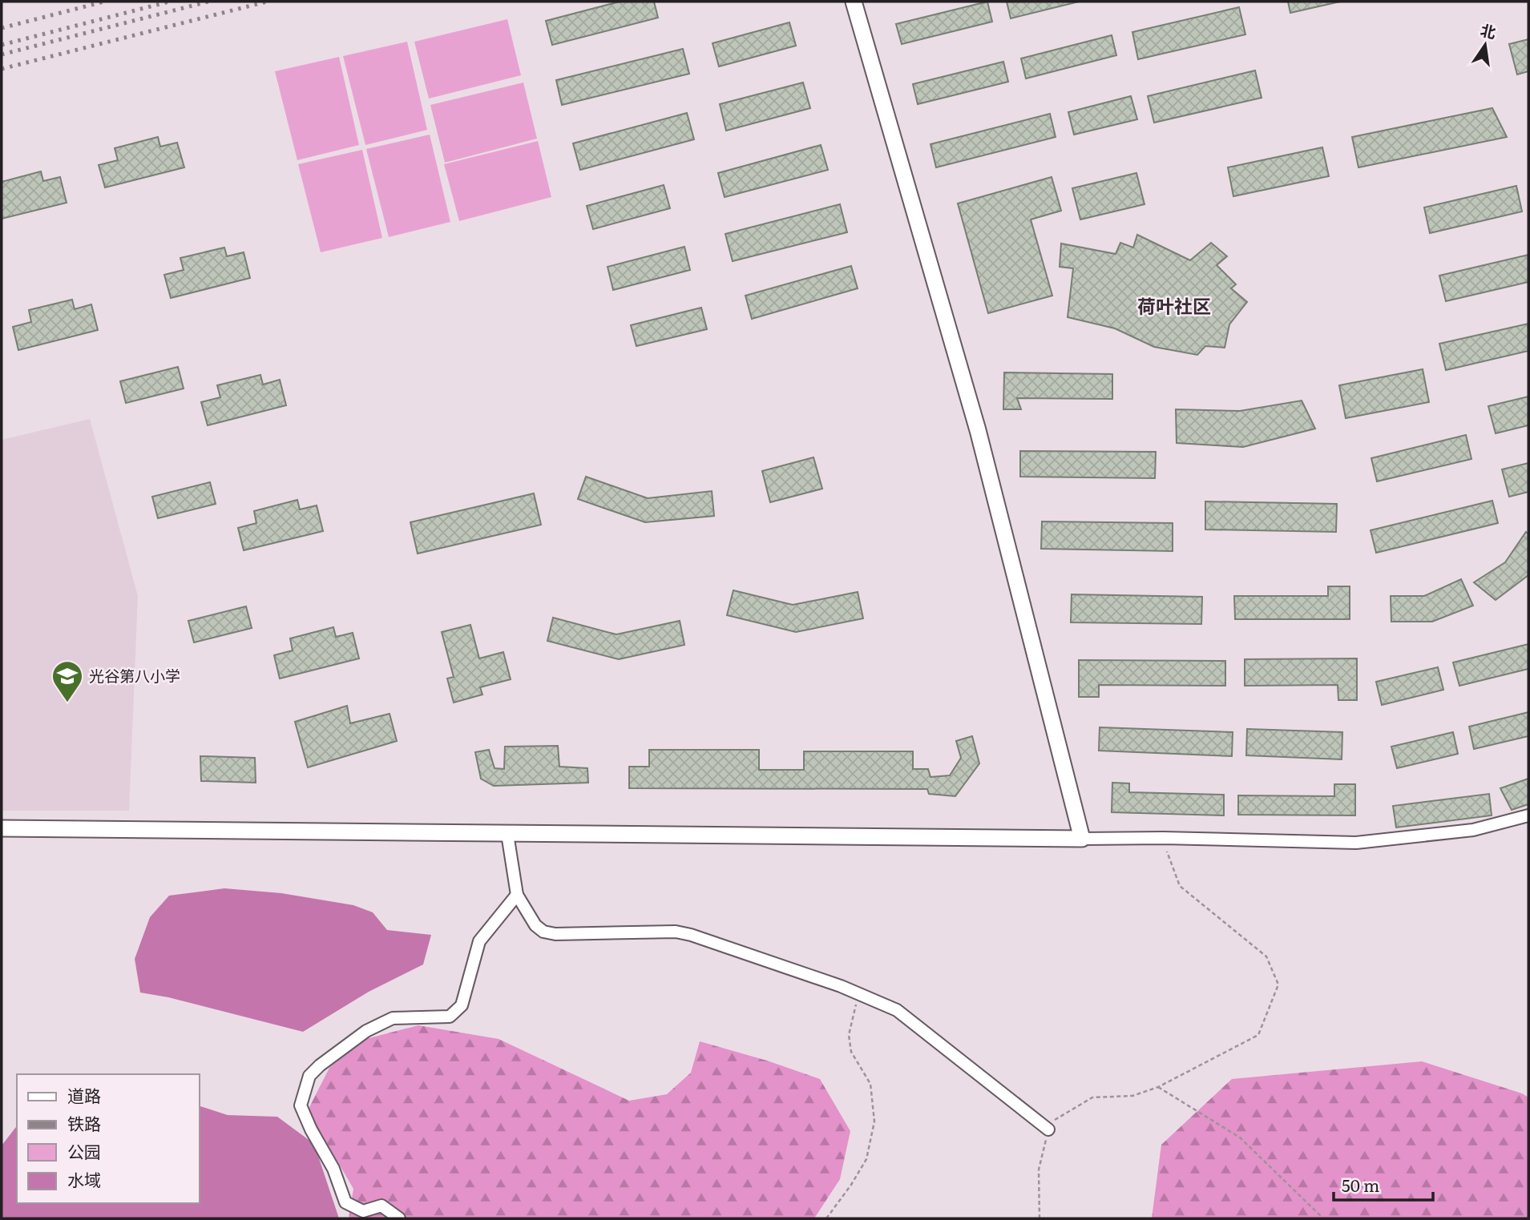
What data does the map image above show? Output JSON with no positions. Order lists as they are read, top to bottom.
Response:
{
  "districts": ["荷叶社区"],
  "places": {
    "school or university": ["光谷第八小学"]
  },
  "legend": [
    "道路",
    "铁路",
    "公园",
    "水域"
  ],
  "scale_bar": "50 m",
  "north": "top"
}
